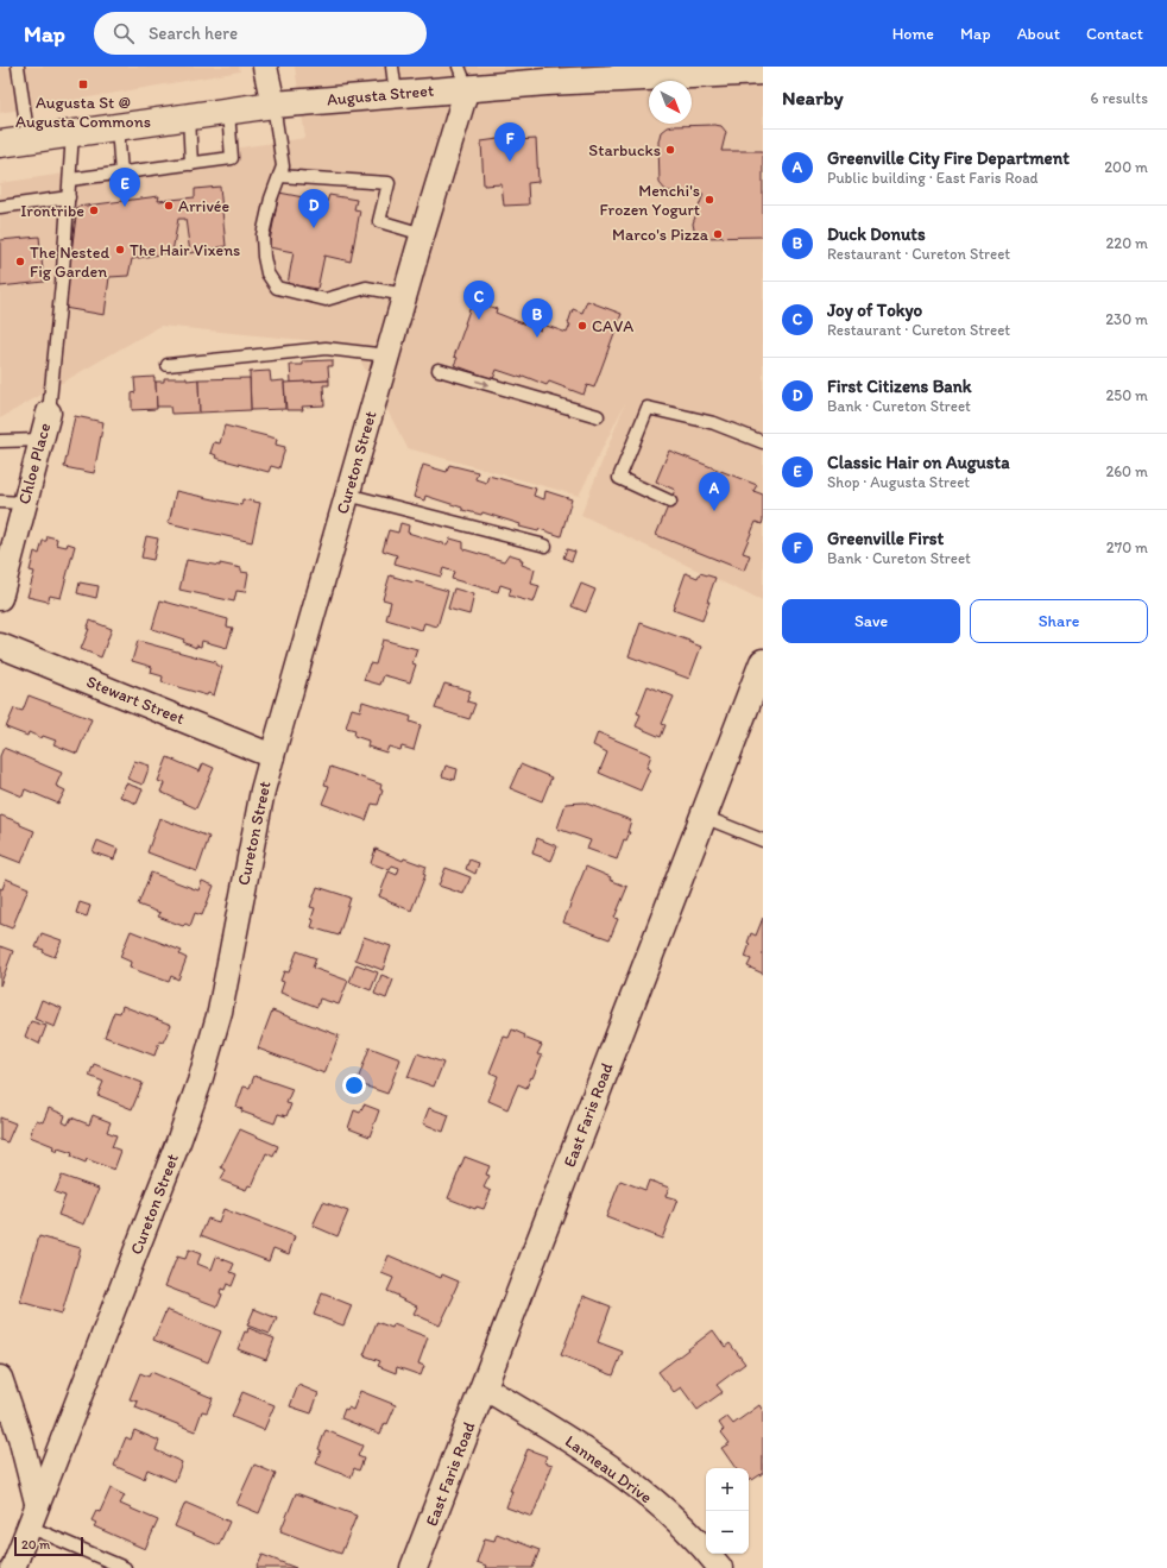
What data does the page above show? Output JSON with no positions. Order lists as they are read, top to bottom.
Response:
{
  "streets": {
    "main road": ["Augusta Street", "East Faris Road"],
    "street": [
      "Cureton Street",
      "Chloe Place",
      "Stewart Street",
      "Lanneau Drive"
    ]
  },
  "crossings": [
    ["Augusta Street", "Cureton Street"],
    ["Cureton Street", "Stewart Street"],
    ["East Faris Road", "Lanneau Drive"]
  ],
  "places": {
    "transit": ["Augusta St @ Augusta Commons"],
    "other": [
      "Starbucks",
      "Menchi's Frozen Yogurt",
      "Arrivée",
      "Irontribe",
      "Marco's Pizza",
      "The Hair Vixens",
      "The Nested Fig Garden",
      "CAVA"
    ]
  },
  "scale_bar": "20 m",
  "north": "bottom right",
  "page": {
    "header": "Map",
    "search": "Search here",
    "nav": [
      "Home",
      "Map",
      "About",
      "Contact"
    ],
    "heading": ["Nearby", "6 results"],
    "pins": [
      "F",
      "E",
      "D",
      "C",
      "B",
      "A"
    ],
    "list": [
      {
        "mark": "A",
        "name": "Greenville City Fire Department",
        "note": "Public building · East Faris Road",
        "value": "200 m"
      },
      {
        "mark": "B",
        "name": "Duck Donuts",
        "note": "Restaurant · Cureton Street",
        "value": "220 m"
      },
      {
        "mark": "C",
        "name": "Joy of Tokyo",
        "note": "Restaurant · Cureton Street",
        "value": "230 m"
      },
      {
        "mark": "D",
        "name": "First Citizens Bank",
        "note": "Bank · Cureton Street",
        "value": "250 m"
      },
      {
        "mark": "E",
        "name": "Classic Hair on Augusta",
        "note": "Shop · Augusta Street",
        "value": "260 m"
      },
      {
        "mark": "F",
        "name": "Greenville First",
        "note": "Bank · Cureton Street",
        "value": "270 m"
      }
    ],
    "buttons": ["Save", "Share"],
    "map_buttons": ["+", "−"],
    "scale": "20 m"
  }
}
